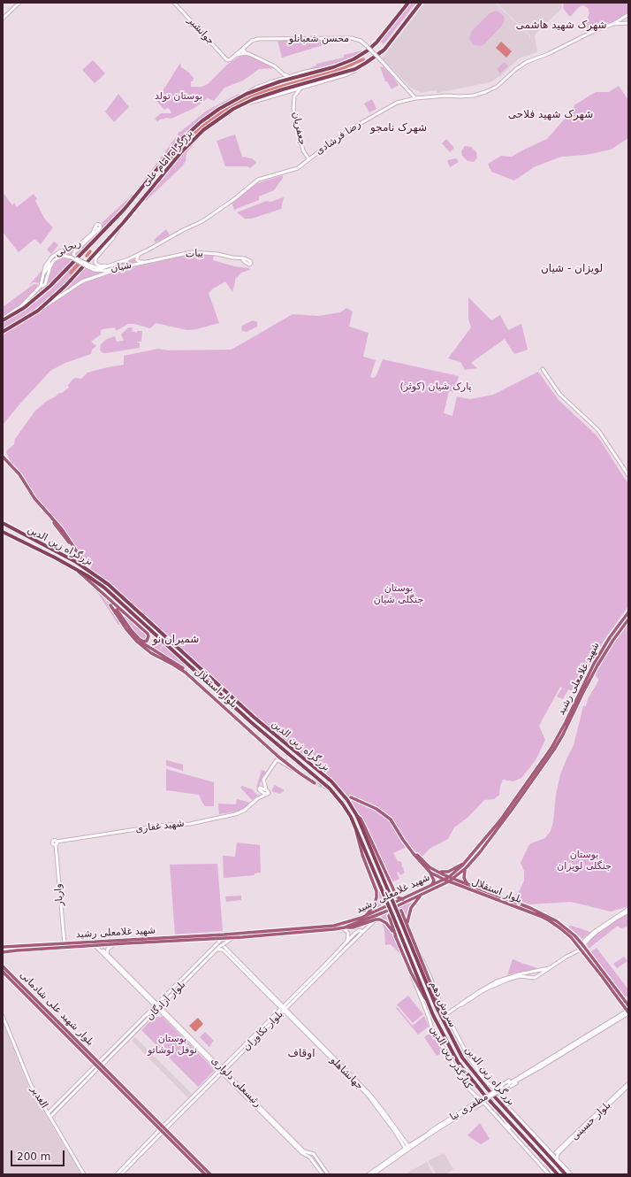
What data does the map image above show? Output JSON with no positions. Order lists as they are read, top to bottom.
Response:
{
  "streets": {
    "highway": ["بزرگراه امام علی", "بزرگراه زین الدین"],
    "main road": [
      "جوانشیر",
      "محسن شعبانلو",
      "جعفریان",
      "رضا فرشادی",
      "ریحانی",
      "بیات",
      "شیان",
      "شهید غلامعلی رشید",
      "بلوار استقلال",
      "شهید غفاری",
      "وارباز",
      "بلوار آزادگان",
      "سروش دهم",
      "بلوار شهید علی شادمانی",
      "بلوار تکاوران",
      "کنارگذر زین الدین",
      "جهانشاهلو",
      "رئیسعلی دلواری",
      "الغدیر",
      "مظفری نیا",
      "بلوار حسینی"
    ]
  },
  "crossings": [
    ["جوانشیر", "محسن شعبانلو"],
    ["محسن شعبانلو", "رضا فرشادی"],
    ["جعفریان", "رضا فرشادی"],
    ["ریحانی", "شیان"],
    ["بیات", "شیان"],
    ["شهید غلامعلی رشید", "بلوار استقلال"],
    ["شهید غلامعلی رشید", "وارباز"],
    ["شهید غلامعلی رشید", "بلوار آزادگان"],
    ["شهید غلامعلی رشید", "رئیسعلی دلواری"],
    ["بلوار استقلال", "مظفری نیا"],
    ["شهید غفاری", "وارباز"],
    ["بلوار آزادگان", "بلوار شهید علی شادمانی"],
    ["بلوار آزادگان", "رئیسعلی دلواری"],
    ["بلوار تکاوران", "جهانشاهلو"],
    ["بلوار تکاوران", "رئیسعلی دلواری"],
    ["جهانشاهلو", "مظفری نیا"]
  ],
  "districts": [
    "شهرک شهید هاشمی",
    "شهرک شهید فلاحی",
    "شهرک نامجو",
    "لویزان - شیان",
    "شمیران نو",
    "اوقاف"
  ],
  "parks": [
    "بوستان تولد",
    "پارک شیان (کوثر)",
    "بوستان جنگلی شیان",
    "بوستان جنگلی لویزان",
    "بوستان نوفل لوشاتو"
  ],
  "scale_bar": "200 m"
}
